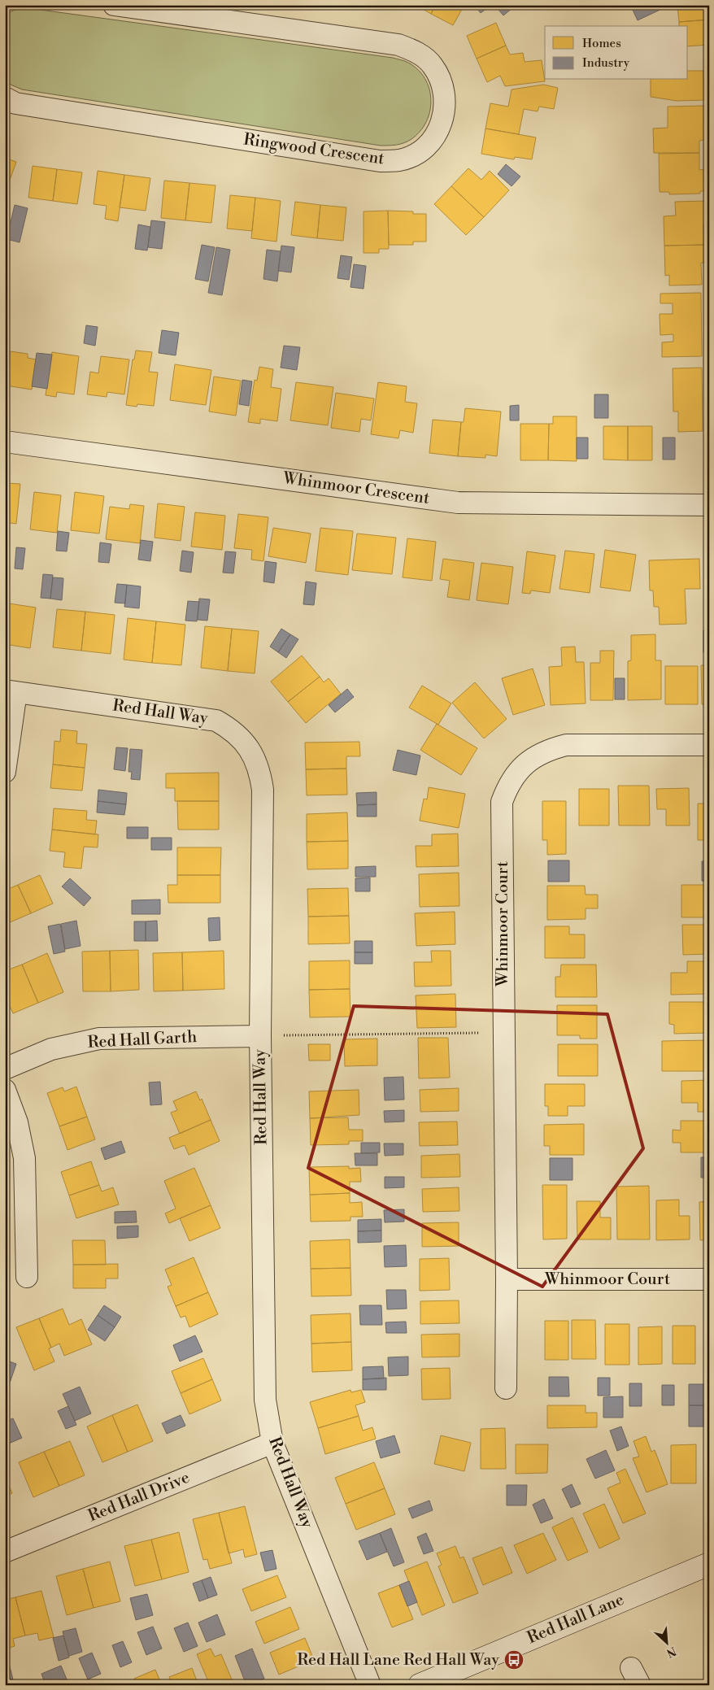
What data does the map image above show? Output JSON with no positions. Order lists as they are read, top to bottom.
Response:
{
  "streets": {
    "street": [
      "Ringwood Crescent",
      "Whinmoor Crescent",
      "Red Hall Way",
      "Whinmoor Court",
      "Red Hall Garth",
      "Red Hall Drive",
      "Red Hall Lane"
    ]
  },
  "crossings": [
    ["Red Hall Way", "Red Hall Garth"],
    ["Red Hall Way", "Red Hall Drive"]
  ],
  "places": {
    "bus stop": ["Red Hall Lane Red Hall Way"]
  },
  "legend": ["Homes", "Industry"],
  "north": "bottom right"
}
